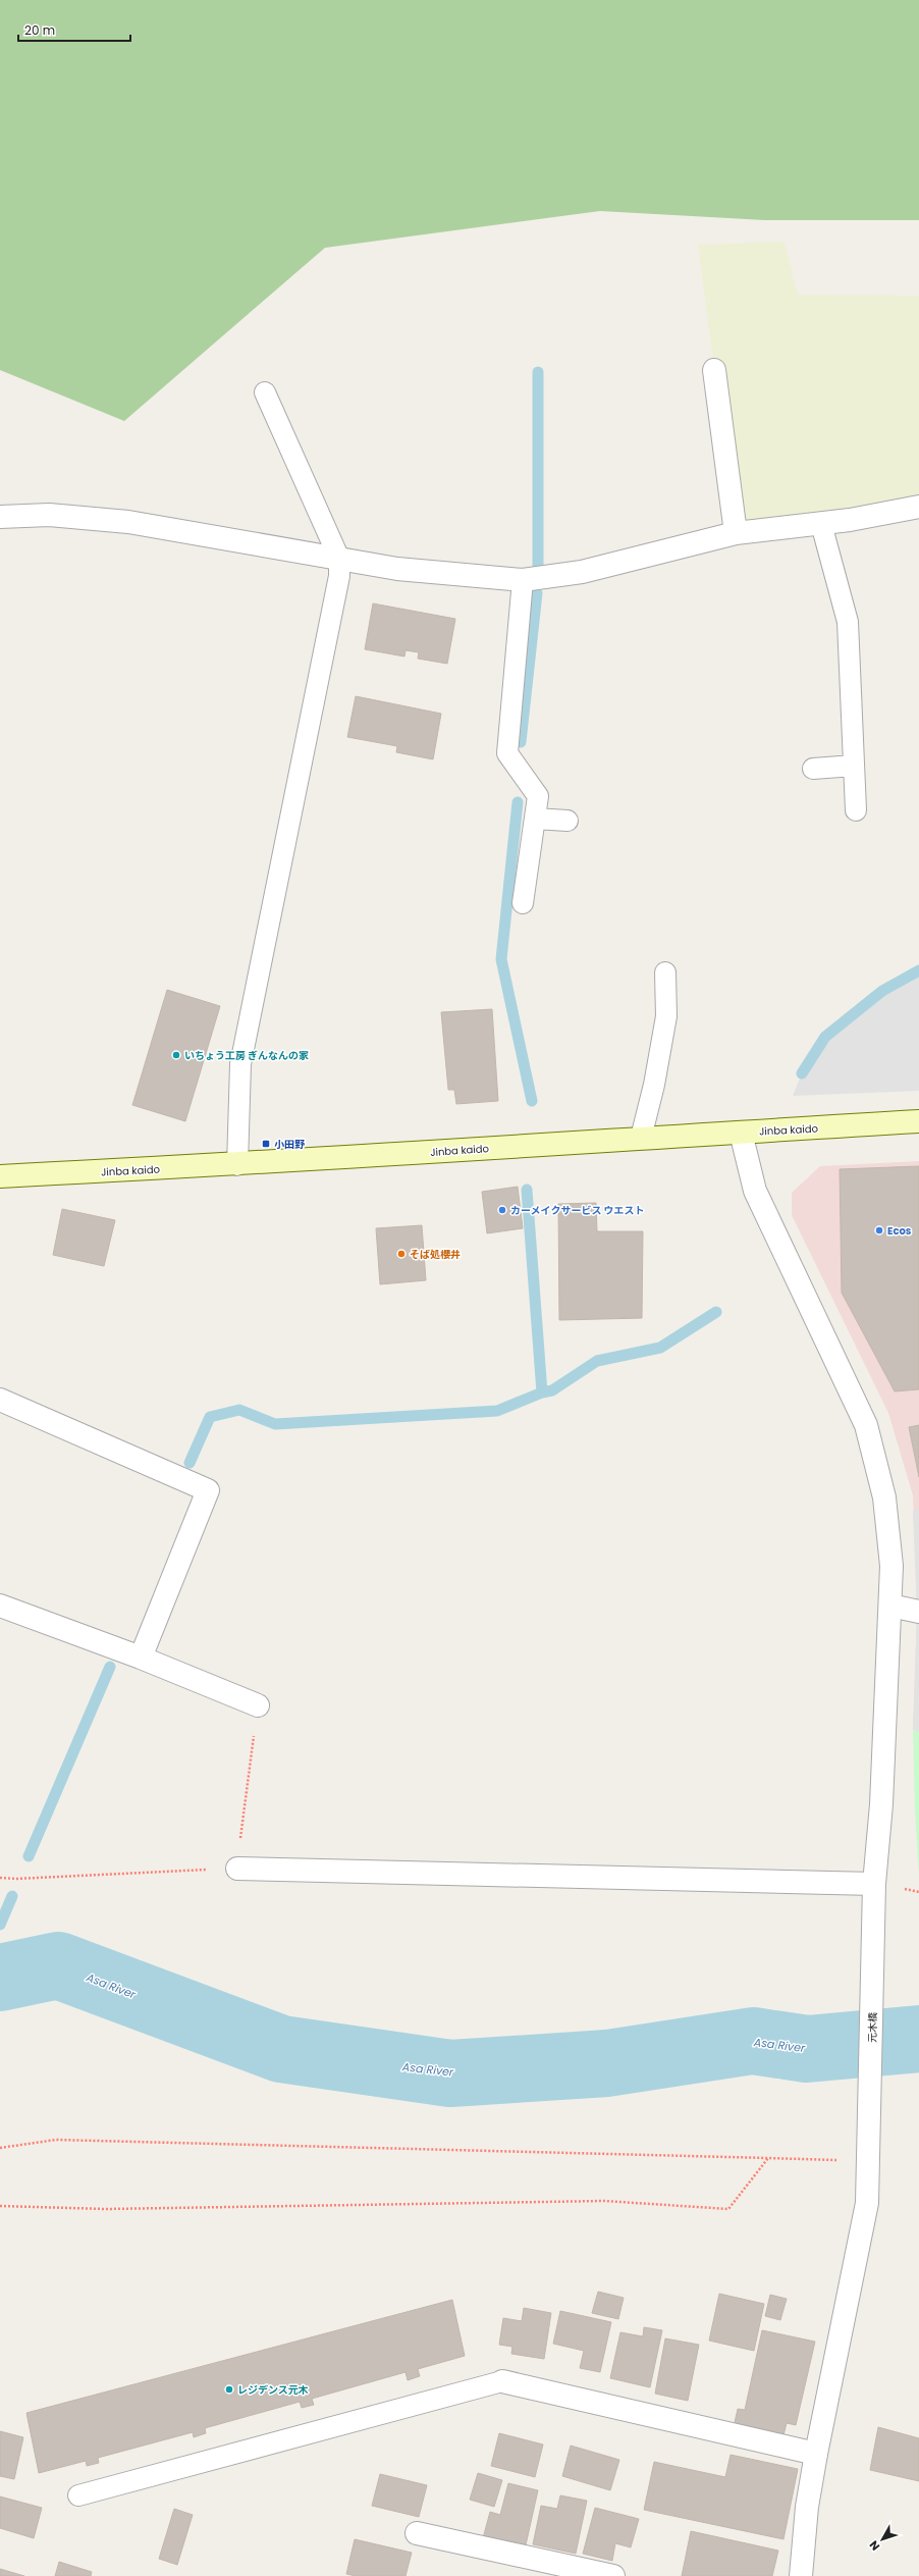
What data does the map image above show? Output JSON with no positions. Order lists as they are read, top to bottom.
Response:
{
  "streets": {
    "main road": ["Jinba kaido"],
    "street": ["元木橋"]
  },
  "crossings": [
    ["Jinba kaido", "元木橋"]
  ],
  "water": ["Asa River"],
  "places": {
    "other": [
      "いちょう工房 ぎんなんの家",
      "カーメイクサービス ウエスト",
      "Ecos",
      "そば処櫻井",
      "レジデンス元木"
    ],
    "transit": ["小田野"]
  },
  "scale_bar": "20 m",
  "north": "bottom left"
}
